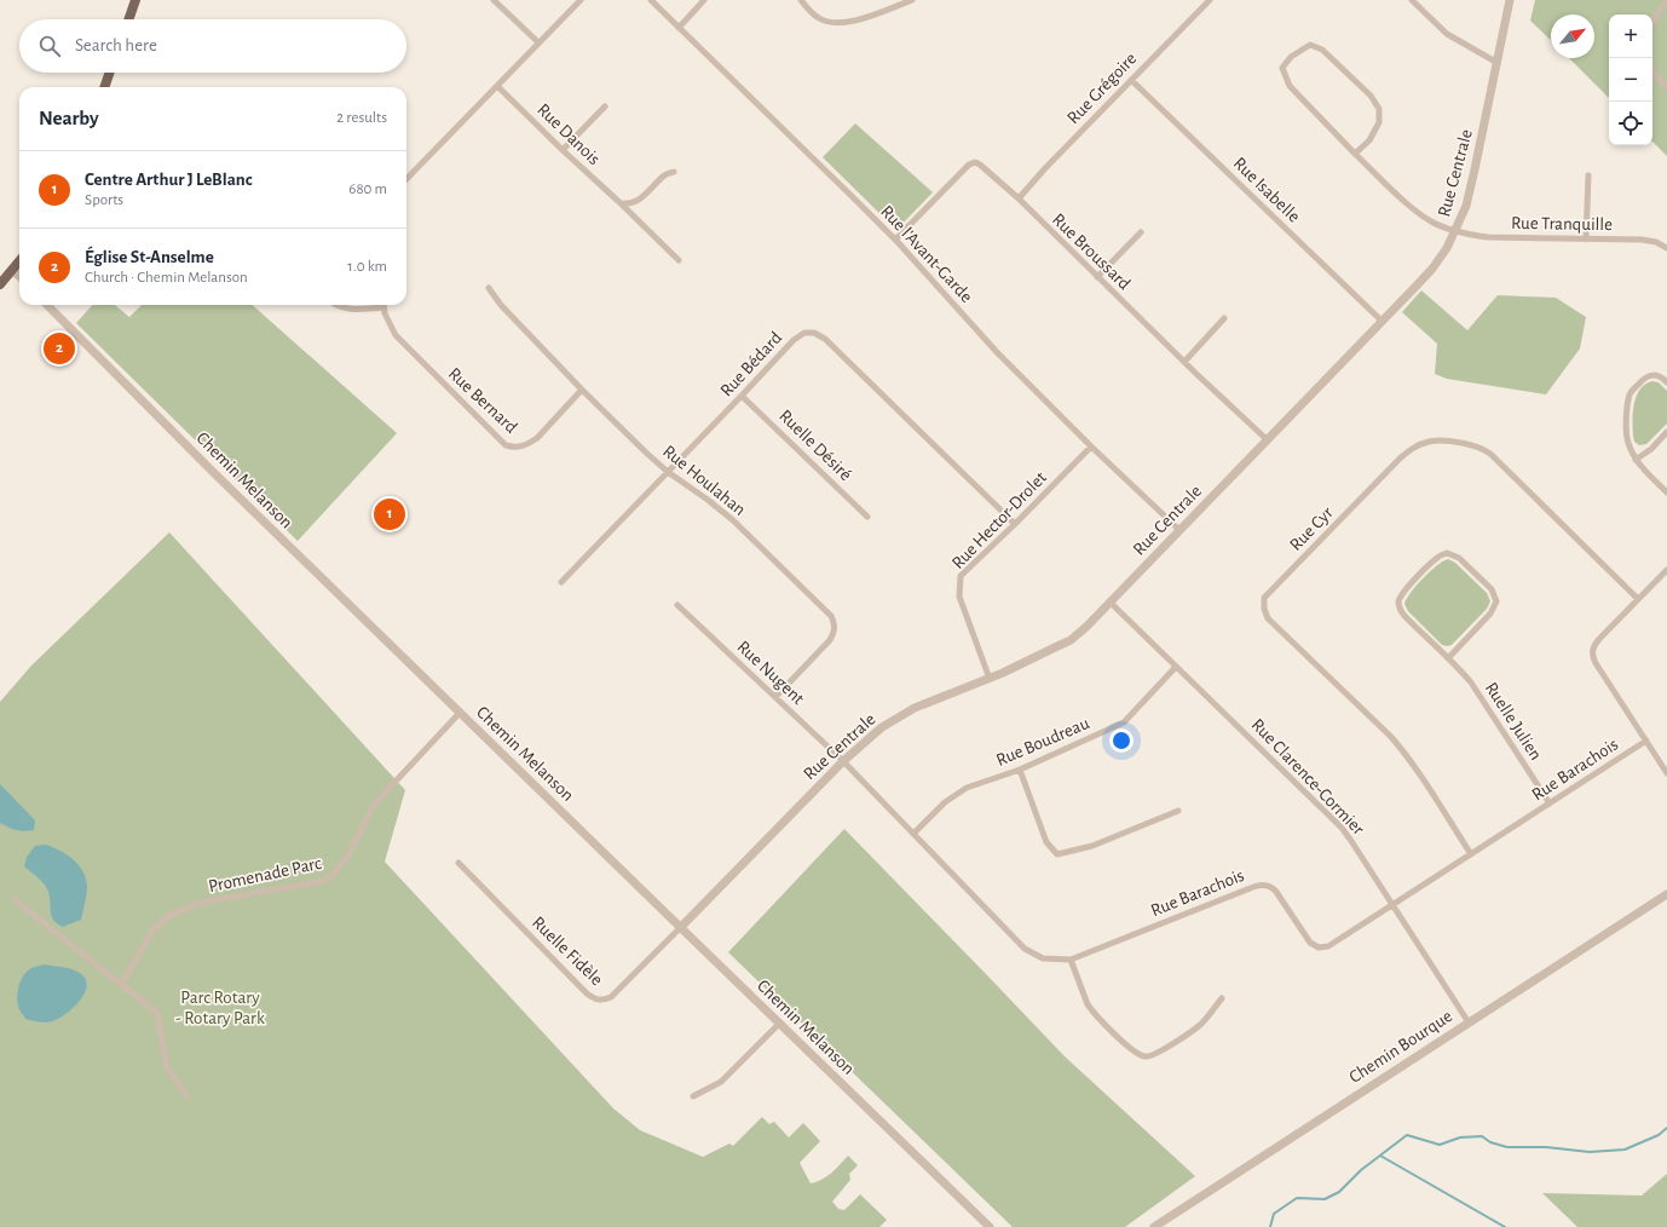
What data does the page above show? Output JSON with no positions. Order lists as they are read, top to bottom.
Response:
{
  "streets": {
    "street": [
      "Rue Grégoire",
      "Rue Danois",
      "Rue Centrale",
      "Rue Isabelle",
      "Rue Tranquille",
      "Rue Broussard",
      "Rue l'Avant-Garde",
      "Rue Bédard",
      "Rue Bernard",
      "Ruelle Désiré",
      "Chemin Melanson",
      "Rue Houlahan",
      "Rue Hector-Drolet",
      "Rue Cyr",
      "Rue Nugent",
      "Ruelle Julien",
      "Rue Boudreau",
      "Rue Barachois",
      "Rue Clarence-Cormier",
      "Promenade Parc",
      "Ruelle Fidèle",
      "Chemin Bourque"
    ]
  },
  "crossings": [
    ["Rue Grégoire", "Rue Isabelle"],
    ["Rue Grégoire", "Rue Broussard"],
    ["Rue Centrale", "Rue Isabelle"],
    ["Rue Centrale", "Rue Tranquille"],
    ["Rue Centrale", "Rue Broussard"],
    ["Rue Centrale", "Rue l'Avant-Garde"],
    ["Rue Centrale", "Chemin Melanson"],
    ["Rue Centrale", "Rue Hector-Drolet"],
    ["Rue Centrale", "Rue Nugent"],
    ["Rue Centrale", "Rue Barachois"],
    ["Rue Centrale", "Rue Clarence-Cormier"],
    ["Rue Centrale", "Ruelle Fidèle"],
    ["Rue Broussard", "Rue l'Avant-Garde"],
    ["Rue l'Avant-Garde", "Rue Hector-Drolet"],
    ["Rue Bédard", "Ruelle Désiré"],
    ["Rue Bédard", "Rue Houlahan"],
    ["Rue Bédard", "Rue Hector-Drolet"],
    ["Rue Bernard", "Rue Houlahan"],
    ["Chemin Melanson", "Promenade Parc"],
    ["Chemin Melanson", "Ruelle Fidèle"],
    ["Rue Houlahan", "Rue Nugent"],
    ["Rue Cyr", "Rue Barachois"],
    ["Rue Nugent", "Rue Barachois"],
    ["Ruelle Julien", "Rue Barachois"],
    ["Rue Boudreau", "Rue Barachois"],
    ["Rue Boudreau", "Rue Clarence-Cormier"],
    ["Rue Barachois", "Rue Clarence-Cormier"],
    ["Rue Clarence-Cormier", "Chemin Bourque"]
  ],
  "parks": ["Parc Rotary - Rotary Park"],
  "north": "top right",
  "page": {
    "map_buttons": ["+", "−"],
    "search": "Search here",
    "heading": ["Nearby", "2 results"],
    "list": [
      {
        "mark": "1",
        "name": "Centre Arthur J LeBlanc",
        "note": "Sports",
        "value": "680 m"
      },
      {
        "mark": "2",
        "name": "Église St-Anselme",
        "note": "Church · Chemin Melanson",
        "value": "1.0 km"
      }
    ],
    "pins": ["2", "1"]
  }
}
